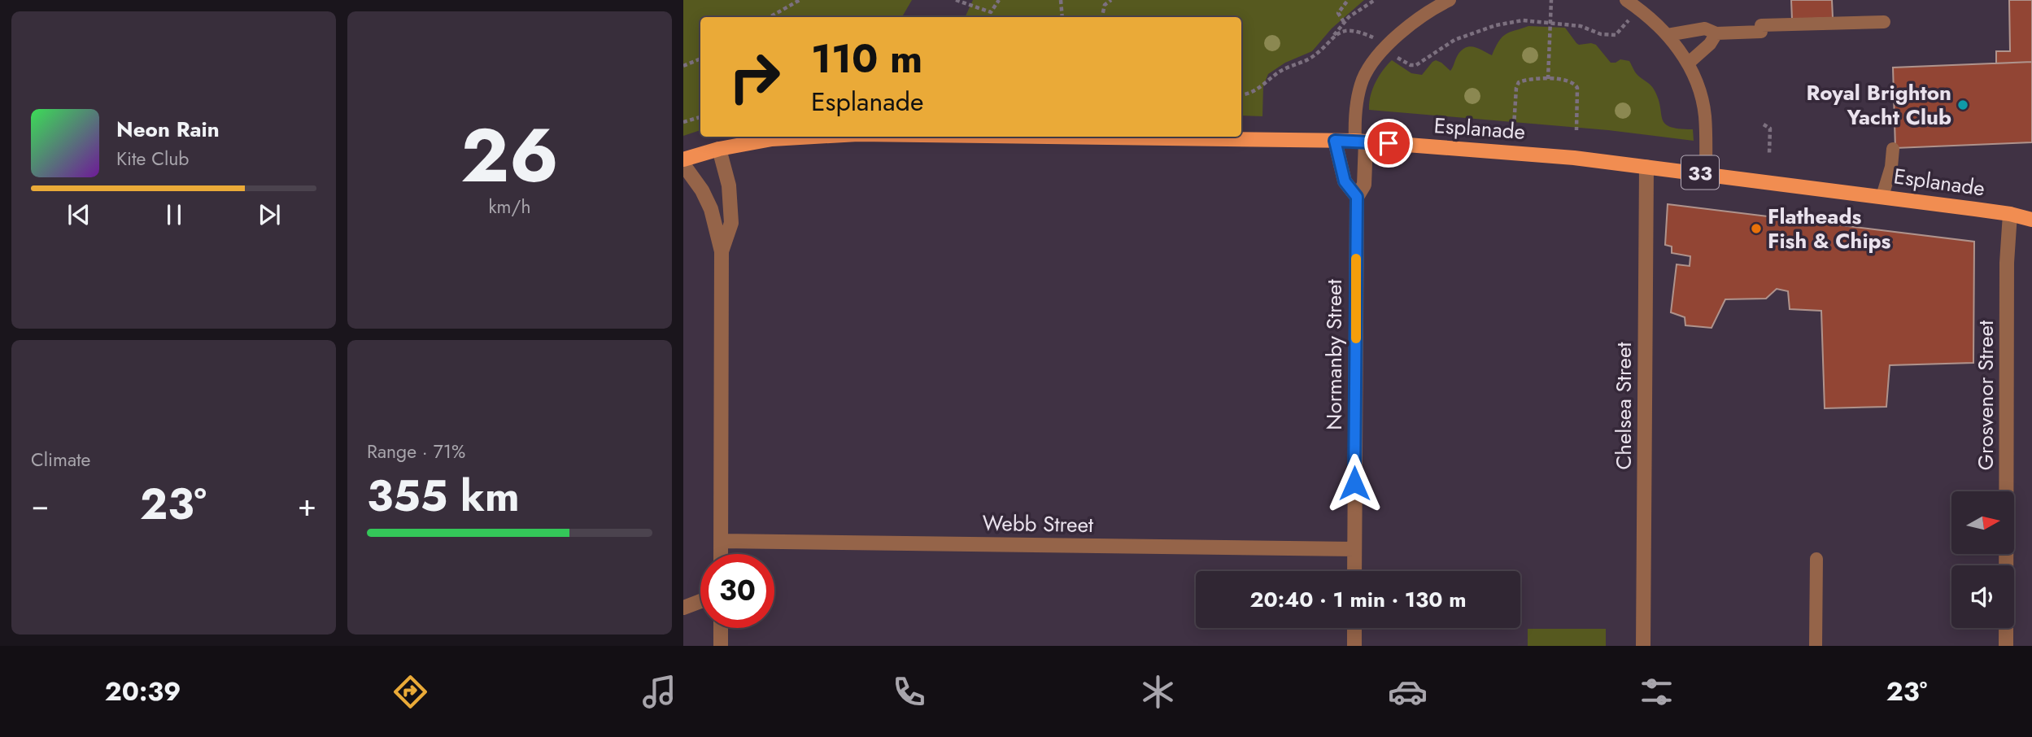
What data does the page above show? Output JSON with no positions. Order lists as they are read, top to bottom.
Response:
{
  "streets": {
    "main road": ["Esplanade", "33"],
    "street": [
      "Normanby Street",
      "Grosvenor Street",
      "Chelsea Street",
      "Webb Street"
    ]
  },
  "crossings": [
    ["Esplanade", "Normanby Street"],
    ["Esplanade", "Grosvenor Street"],
    ["Esplanade", "Chelsea Street"],
    ["Normanby Street", "Webb Street"]
  ],
  "places": ["Royal Brighton Yacht Club", "Flatheads Fish & Chips"],
  "north": "right",
  "page": {
    "tile": [
      ["26", "km/h"],
      "Climate",
      ["Range · 71%", "355 km"]
    ],
    "turn": ["110 m", "Esplanade"],
    "song": ["Neon Rain", "Kite Club"],
    "heat": ["−", "23°", "+"],
    "limit": "30",
    "trip": "20:40 · 1 min · 130 m",
    "tabs": ["20:39", "23°"]
  }
}
